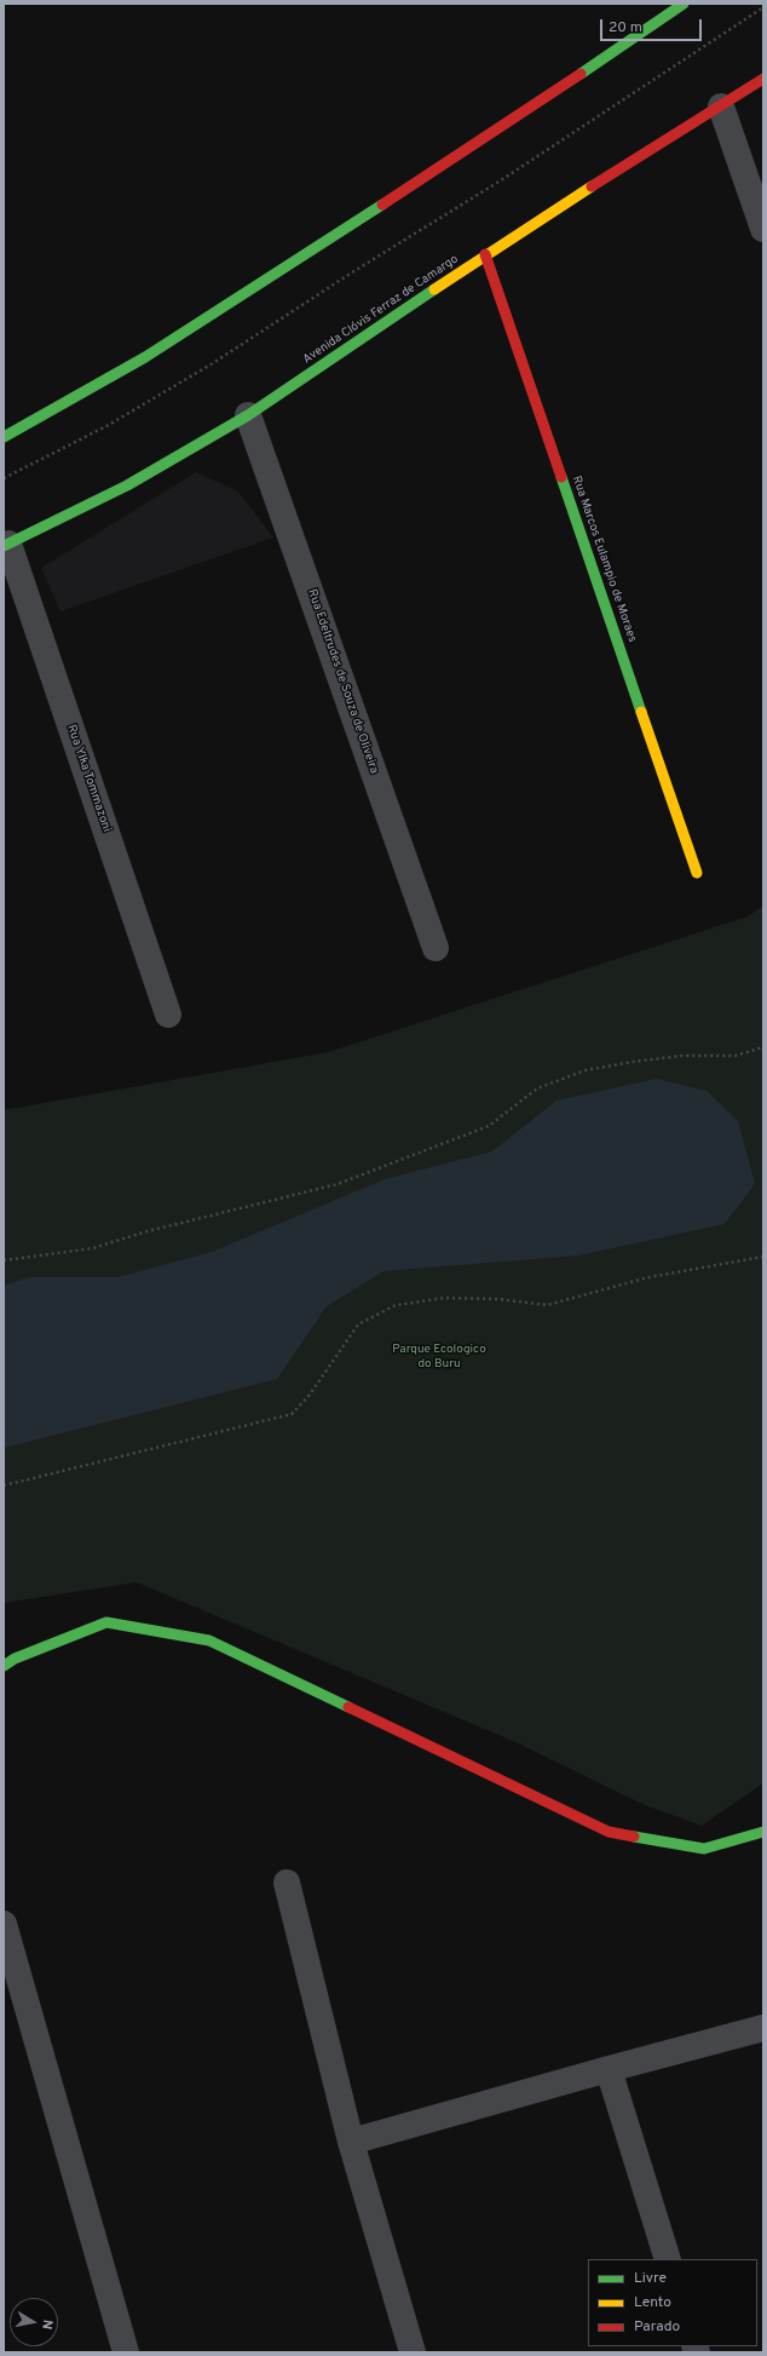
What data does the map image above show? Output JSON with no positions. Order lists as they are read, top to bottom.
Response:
{
  "streets": {
    "main road": ["Avenida Clóvis Ferraz de Camargo", "Rua Marcos Eulampio de Moraes"],
    "street": ["Rua Edeltrudes de Souza de Oliveira", "Rua Ylka Tommazoni"]
  },
  "crossings": [
    ["Avenida Clóvis Ferraz de Camargo", "Rua Marcos Eulampio de Moraes"],
    ["Avenida Clóvis Ferraz de Camargo", "Rua Edeltrudes de Souza de Oliveira"],
    ["Avenida Clóvis Ferraz de Camargo", "Rua Ylka Tommazoni"]
  ],
  "parks": ["Parque Ecologico do Buru"],
  "legend": ["Livre", "Lento", "Parado"],
  "scale_bar": "20 m",
  "north": "right"
}
